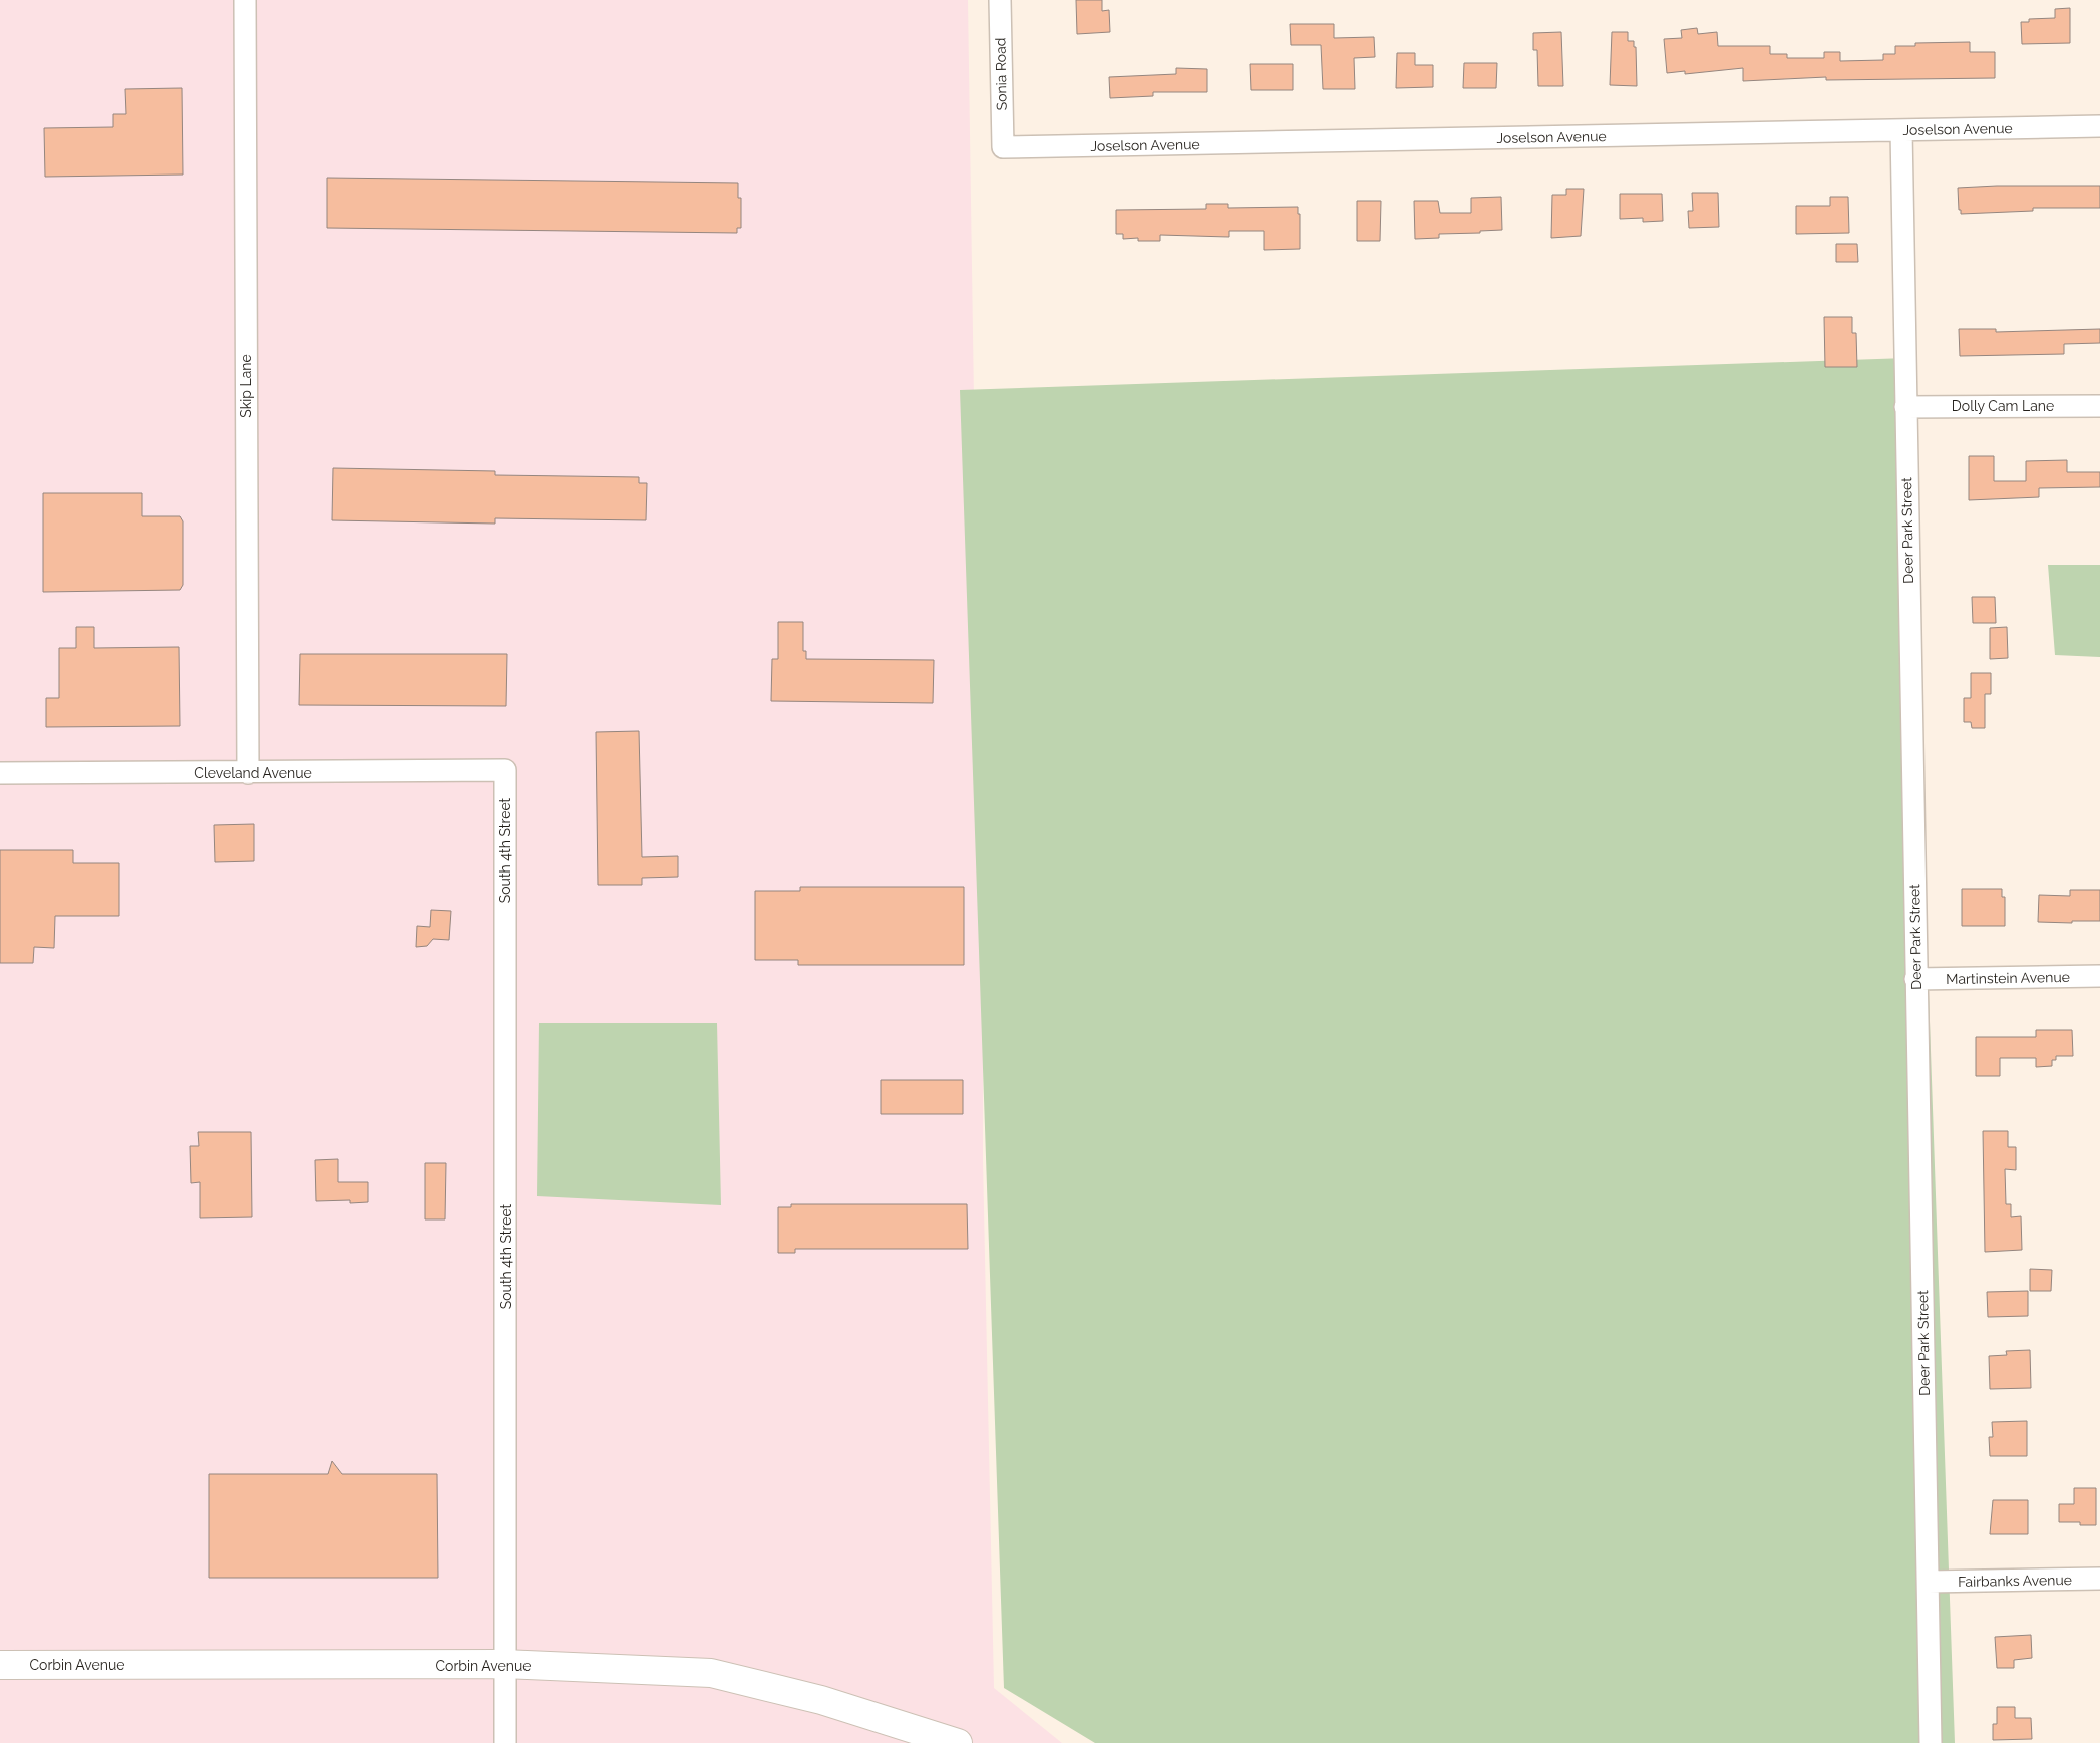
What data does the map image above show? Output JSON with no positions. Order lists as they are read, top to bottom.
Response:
{
  "streets": {
    "street": [
      "Sonia Road",
      "Joselson Avenue",
      "Skip Lane",
      "Dolly Cam Lane",
      "Deer Park Street",
      "Cleveland Avenue",
      "South 4th Street",
      "Martinstein Avenue",
      "Fairbanks Avenue",
      "Corbin Avenue"
    ]
  },
  "crossings": [
    ["Sonia Road", "Joselson Avenue"],
    ["Joselson Avenue", "Deer Park Street"],
    ["Skip Lane", "Cleveland Avenue"],
    ["Dolly Cam Lane", "Deer Park Street"],
    ["Deer Park Street", "Martinstein Avenue"],
    ["Deer Park Street", "Fairbanks Avenue"],
    ["Cleveland Avenue", "South 4th Street"],
    ["South 4th Street", "Corbin Avenue"]
  ]
}
